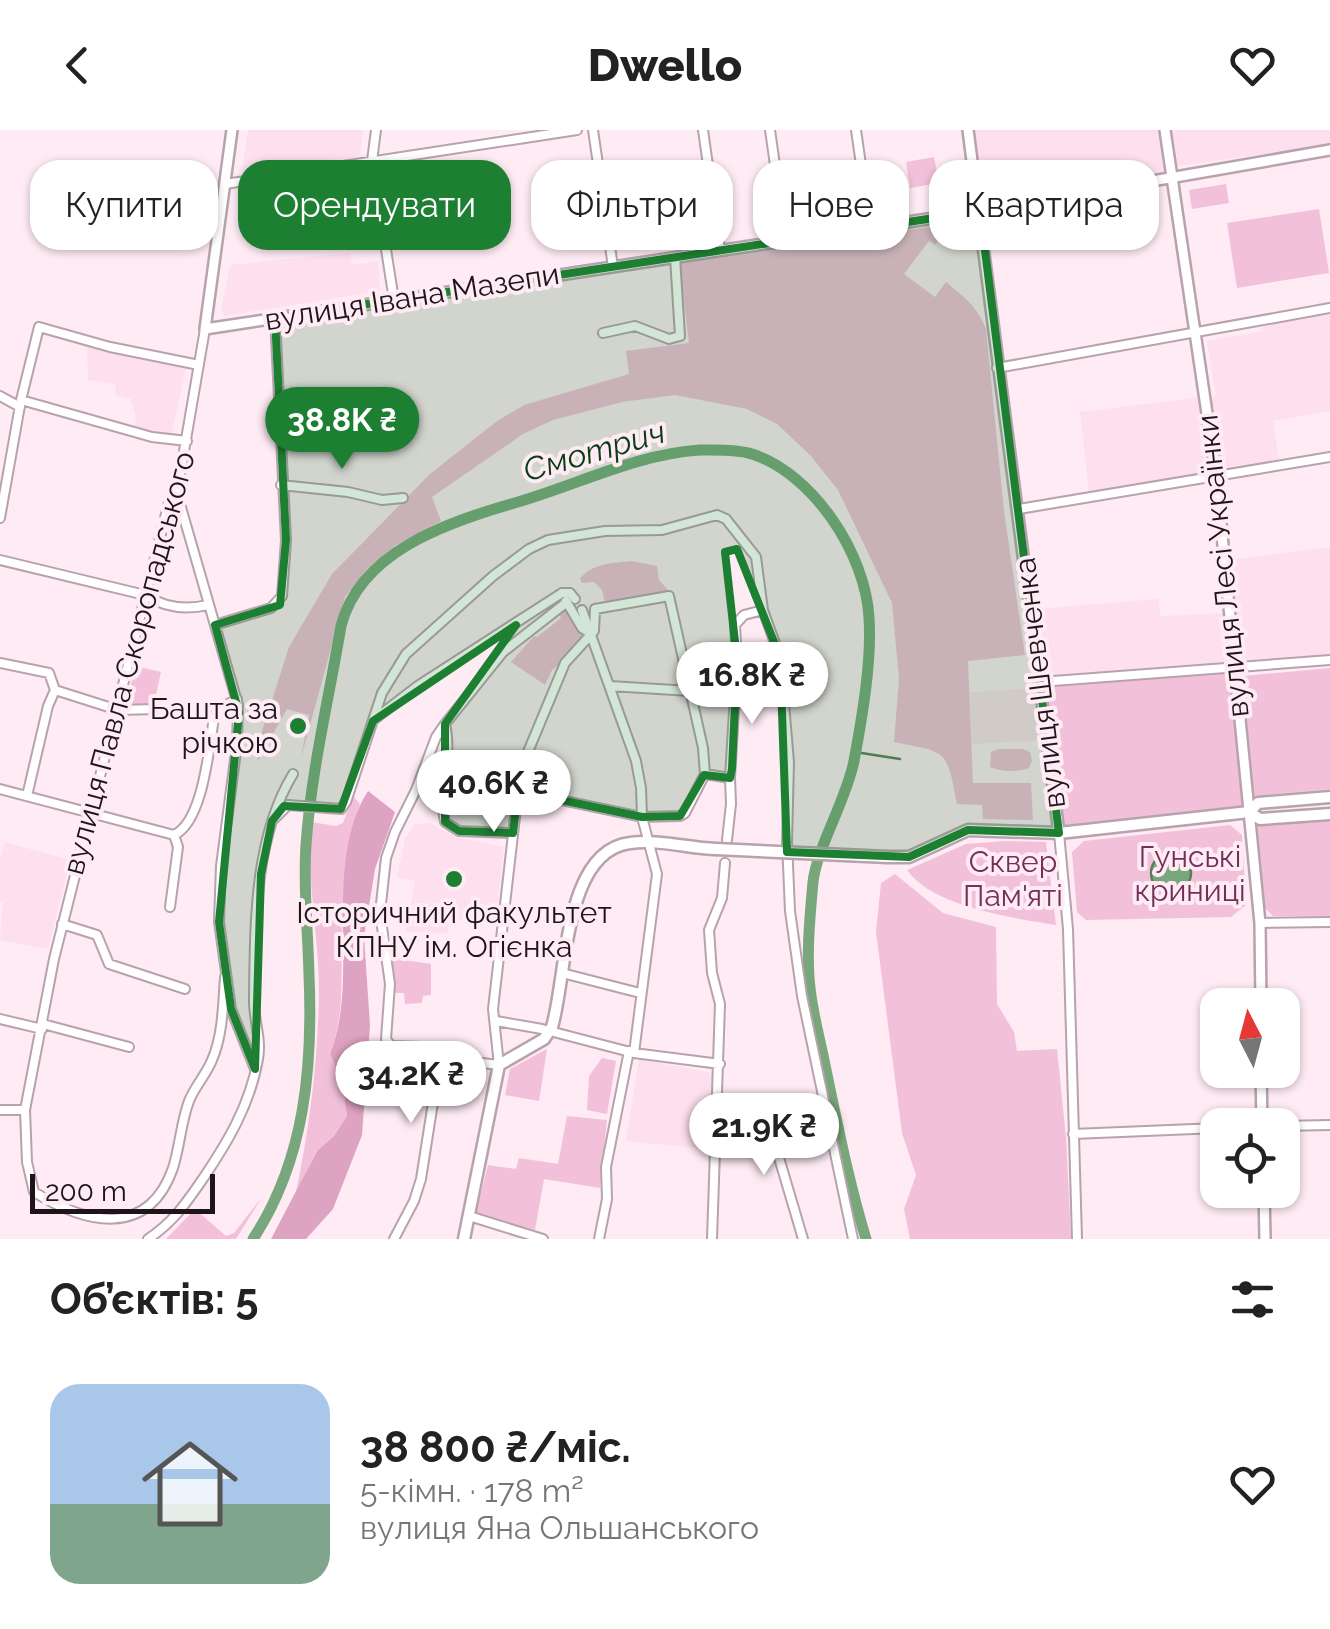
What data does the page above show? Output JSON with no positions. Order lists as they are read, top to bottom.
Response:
{
  "streets": {
    "street": [
      "вулиця Івана Мазепи",
      "вулиця Лесі Українки",
      "вулиця Павла Скоропадського",
      "вулиця Шевченка"
    ]
  },
  "crossings": [
    ["вулиця Івана Мазепи", "вулиця Лесі Українки"],
    ["вулиця Івана Мазепи", "вулиця Павла Скоропадського"]
  ],
  "water": ["Смотрич"],
  "parks": ["Гунські криниці", "Сквер Пам'яті"],
  "places": ["Башта за річкою", "Історичний факультет КПНУ ім. Огієнка"],
  "scale_bar": "200 m",
  "north": "top",
  "page": {
    "header": "Dwello",
    "chip": [
      "Купити",
      "Орендувати",
      "Фільтри",
      "Нове",
      "Квартира"
    ],
    "price": [
      "38.8K ₴",
      "16.8K ₴",
      "40.6K ₴",
      "34.2K ₴",
      "21.9K ₴"
    ],
    "scale": "200 m",
    "heading": "Об’єктів: 5",
    "list": [
      {
        "name": "38 800 ₴/міс.",
        "note": "5-кімн. · 178 m² · вулиця Яна Ольшанського"
      }
    ]
  }
}
